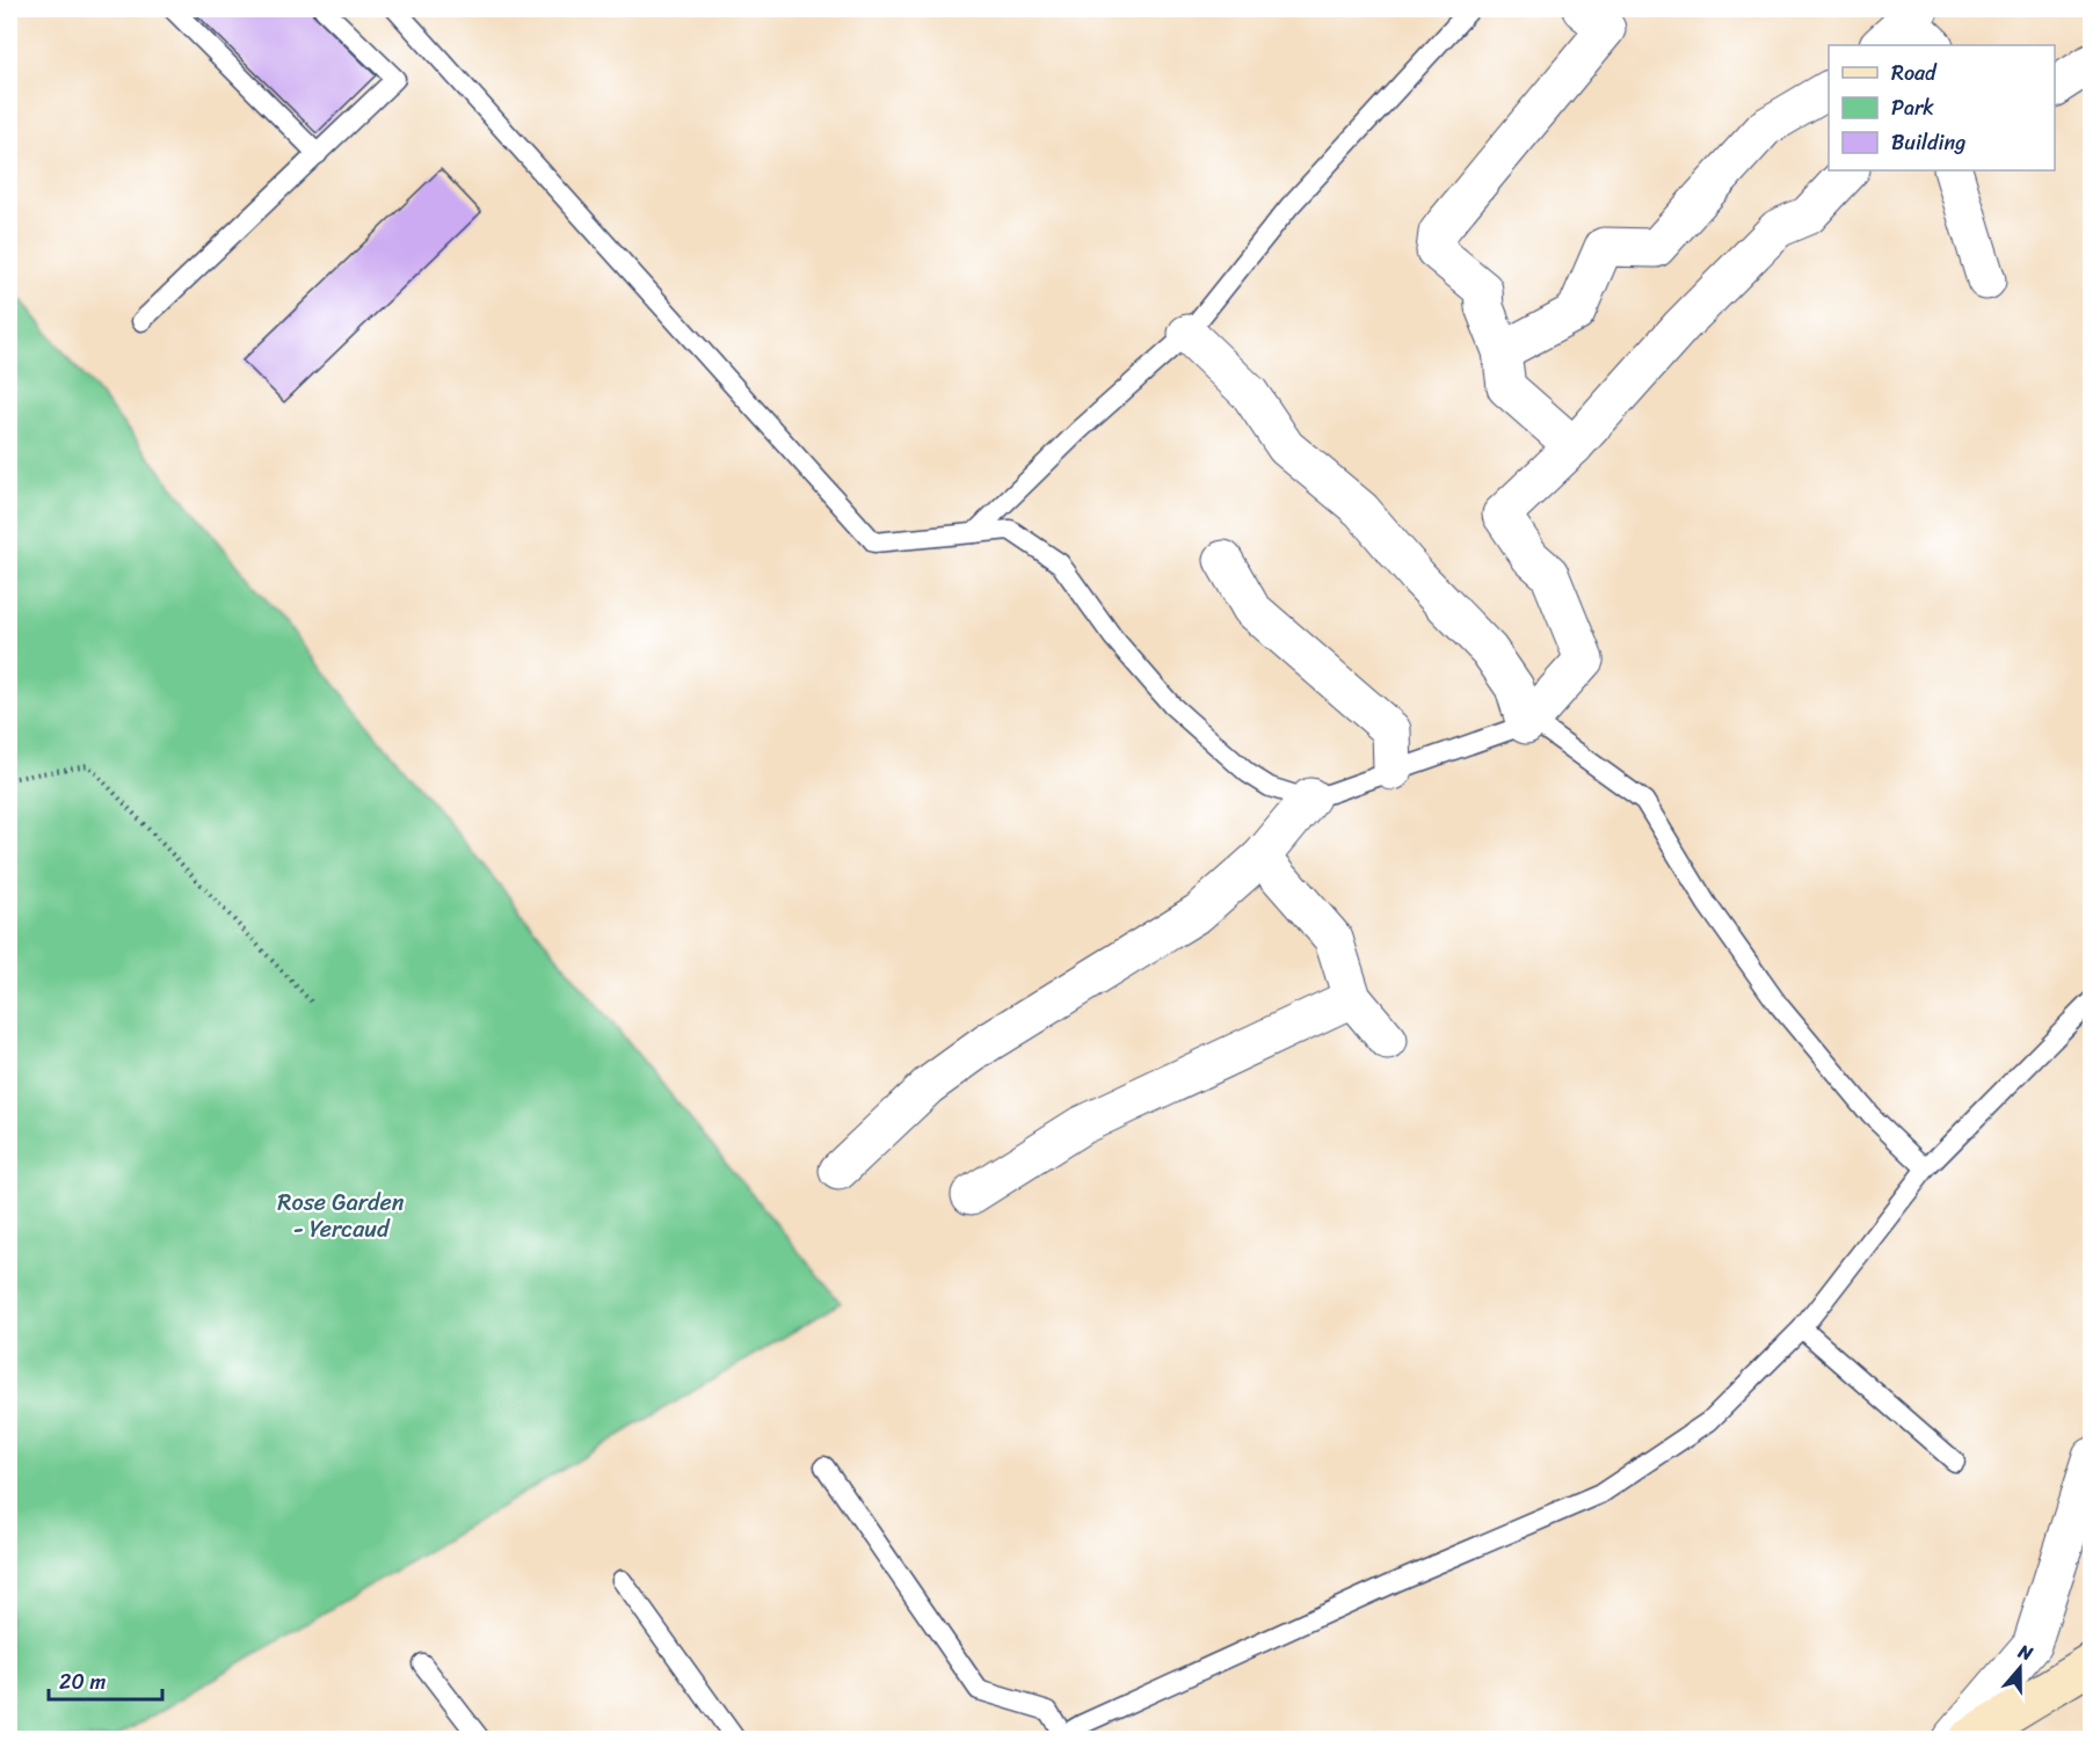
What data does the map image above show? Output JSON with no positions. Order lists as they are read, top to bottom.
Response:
{
  "parks": ["Rose Garden - Yercaud"],
  "legend": ["Road", "Park", "Building"],
  "scale_bar": "20 m",
  "north": "top"
}
